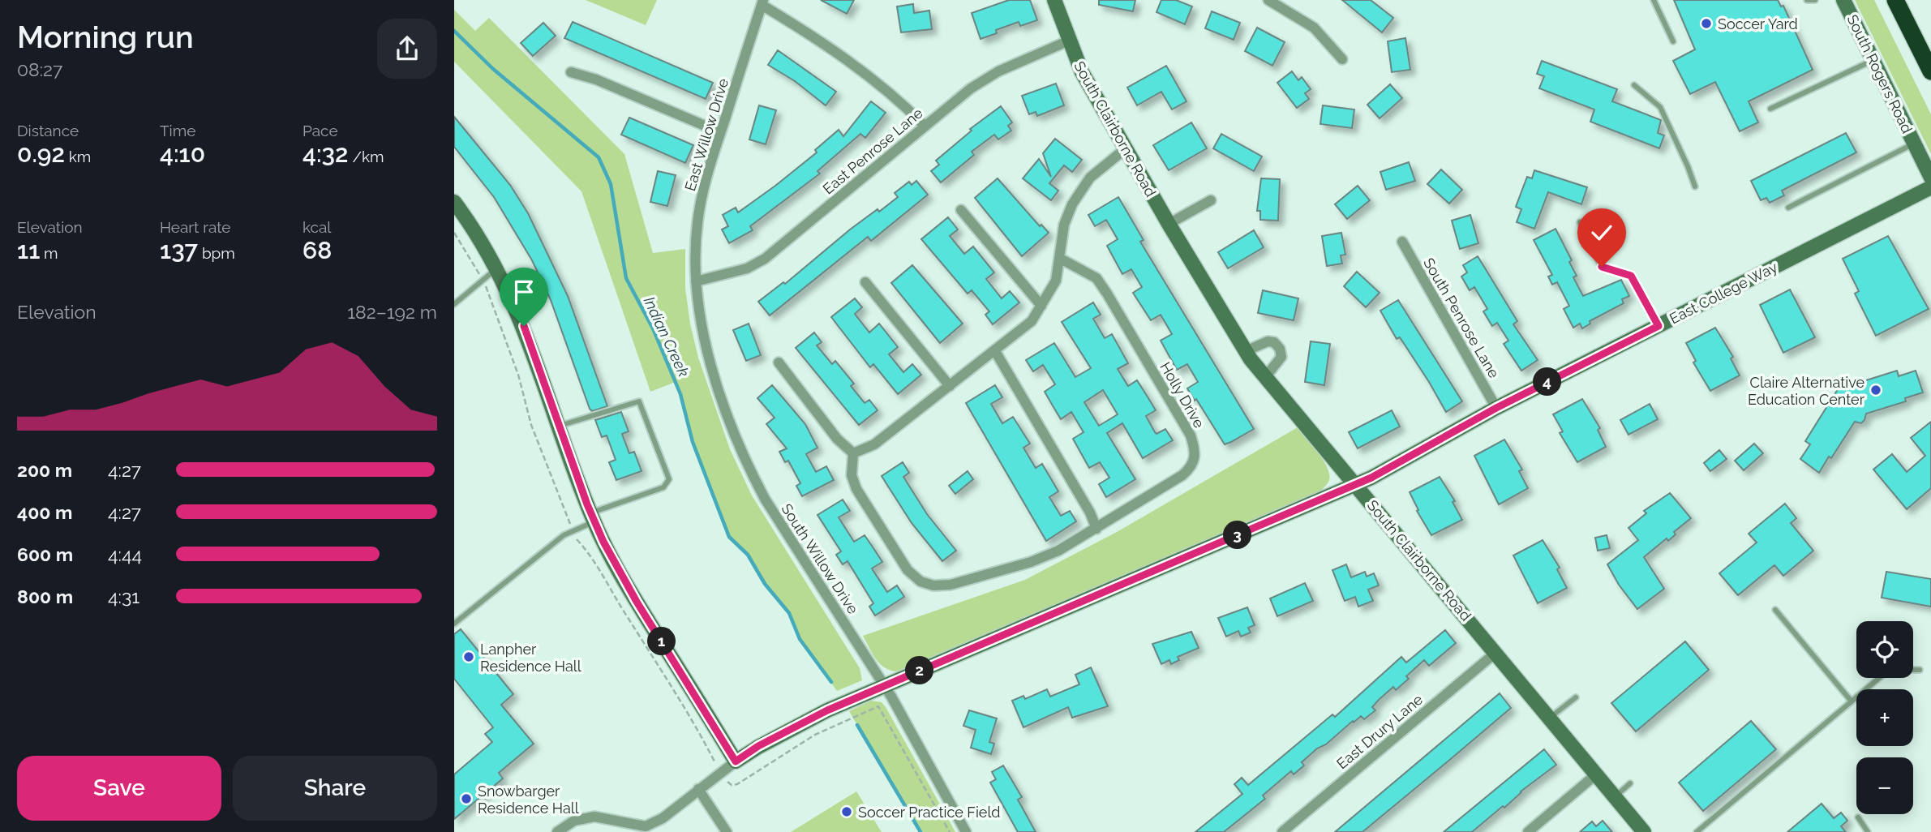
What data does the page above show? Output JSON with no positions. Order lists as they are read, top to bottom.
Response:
{
  "streets": {
    "street": [
      "South Rogers Road",
      "South Clairborne Road",
      "East Willow Drive",
      "East Penrose Lane",
      "East College Way",
      "South Penrose Lane",
      "Holly Drive",
      "South Willow Drive",
      "East Drury Lane"
    ]
  },
  "crossings": [
    ["South Clairborne Road", "East Penrose Lane"],
    ["South Clairborne Road", "East College Way"],
    ["South Clairborne Road", "East Drury Lane"],
    ["East Willow Drive", "East Penrose Lane"],
    ["East Willow Drive", "South Willow Drive"],
    ["East Penrose Lane", "South Willow Drive"],
    ["East College Way", "South Penrose Lane"],
    ["East College Way", "South Willow Drive"]
  ],
  "water": ["Indian Creek"],
  "places": [
    "Soccer Yard",
    "Claire Alternative Education Center",
    "Lanpher Residence Hall",
    "Snowbarger Residence Hall",
    "Soccer Practice Field"
  ],
  "page": {
    "heading": ["Morning run", "08:27"],
    "stats": [
      ["Distance", "0.92 km"],
      ["Time", "4:10"],
      ["Pace", "4:32 /km"],
      ["Elevation", "11 m"],
      ["Heart rate", "137 bpm"],
      ["kcal", "68"]
    ],
    "chart": ["Elevation", "182–192 m"],
    "pins": [
      "4",
      "3",
      "1",
      "2"
    ],
    "list": [
      {
        "name": "200 m",
        "note": "4:27"
      },
      {
        "name": "400 m",
        "note": "4:27"
      },
      {
        "name": "600 m",
        "note": "4:44"
      },
      {
        "name": "800 m",
        "note": "4:31"
      }
    ],
    "map_buttons": ["+", "−"],
    "buttons": ["Save", "Share"]
  }
}
